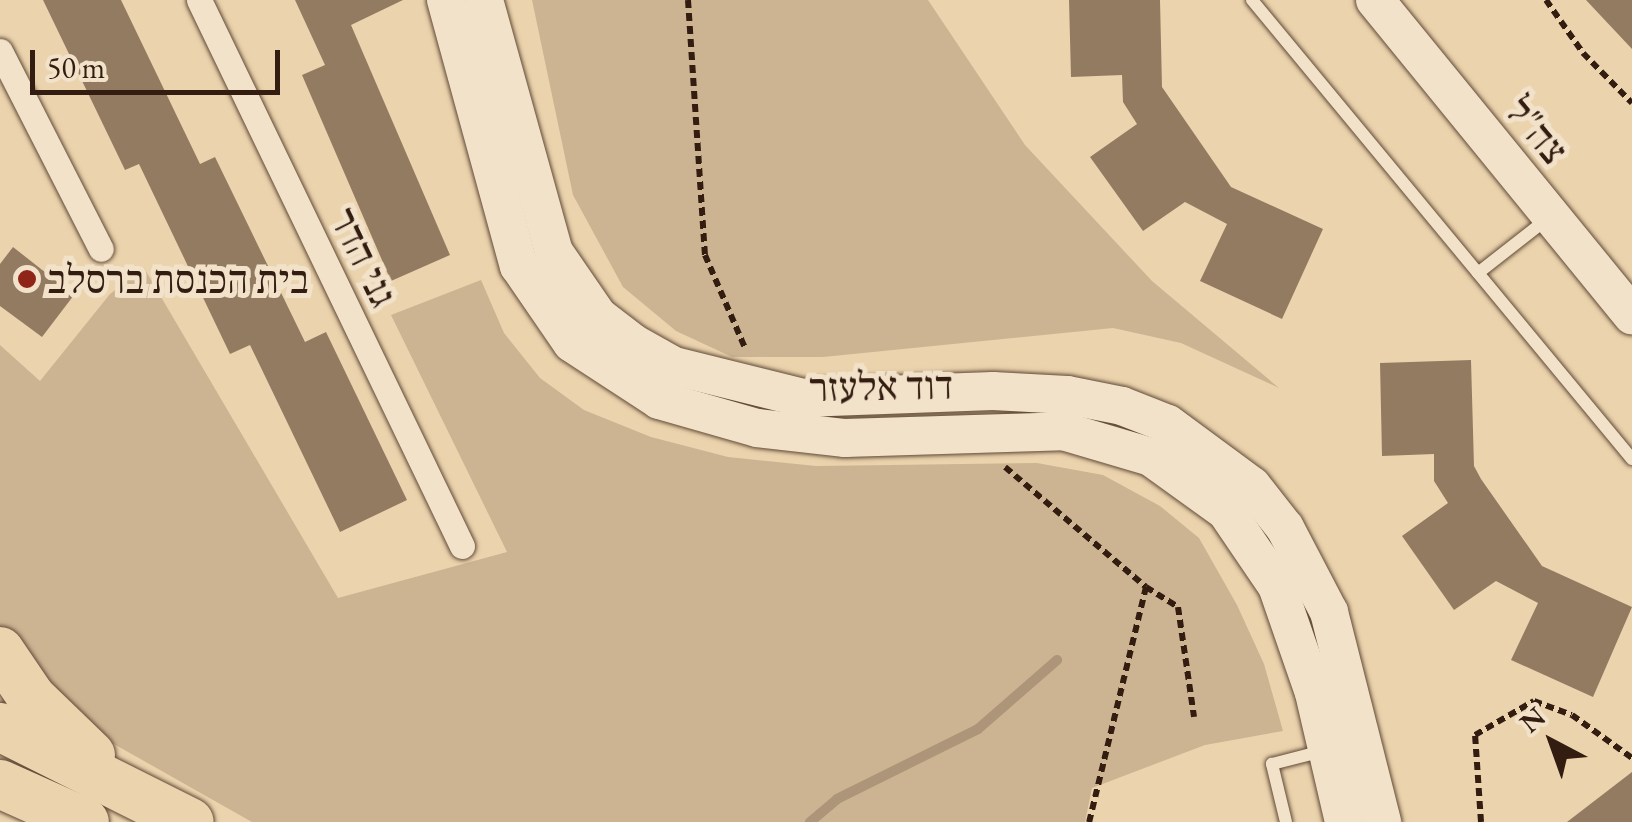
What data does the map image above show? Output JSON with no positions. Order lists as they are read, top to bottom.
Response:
{
  "streets": {
    "street": ["צה\"ל", "גני הדר", "דוד אלעזר"]
  },
  "places": ["בית הכנסת ברסלב"],
  "scale_bar": "50 m",
  "north": "top left"
}
